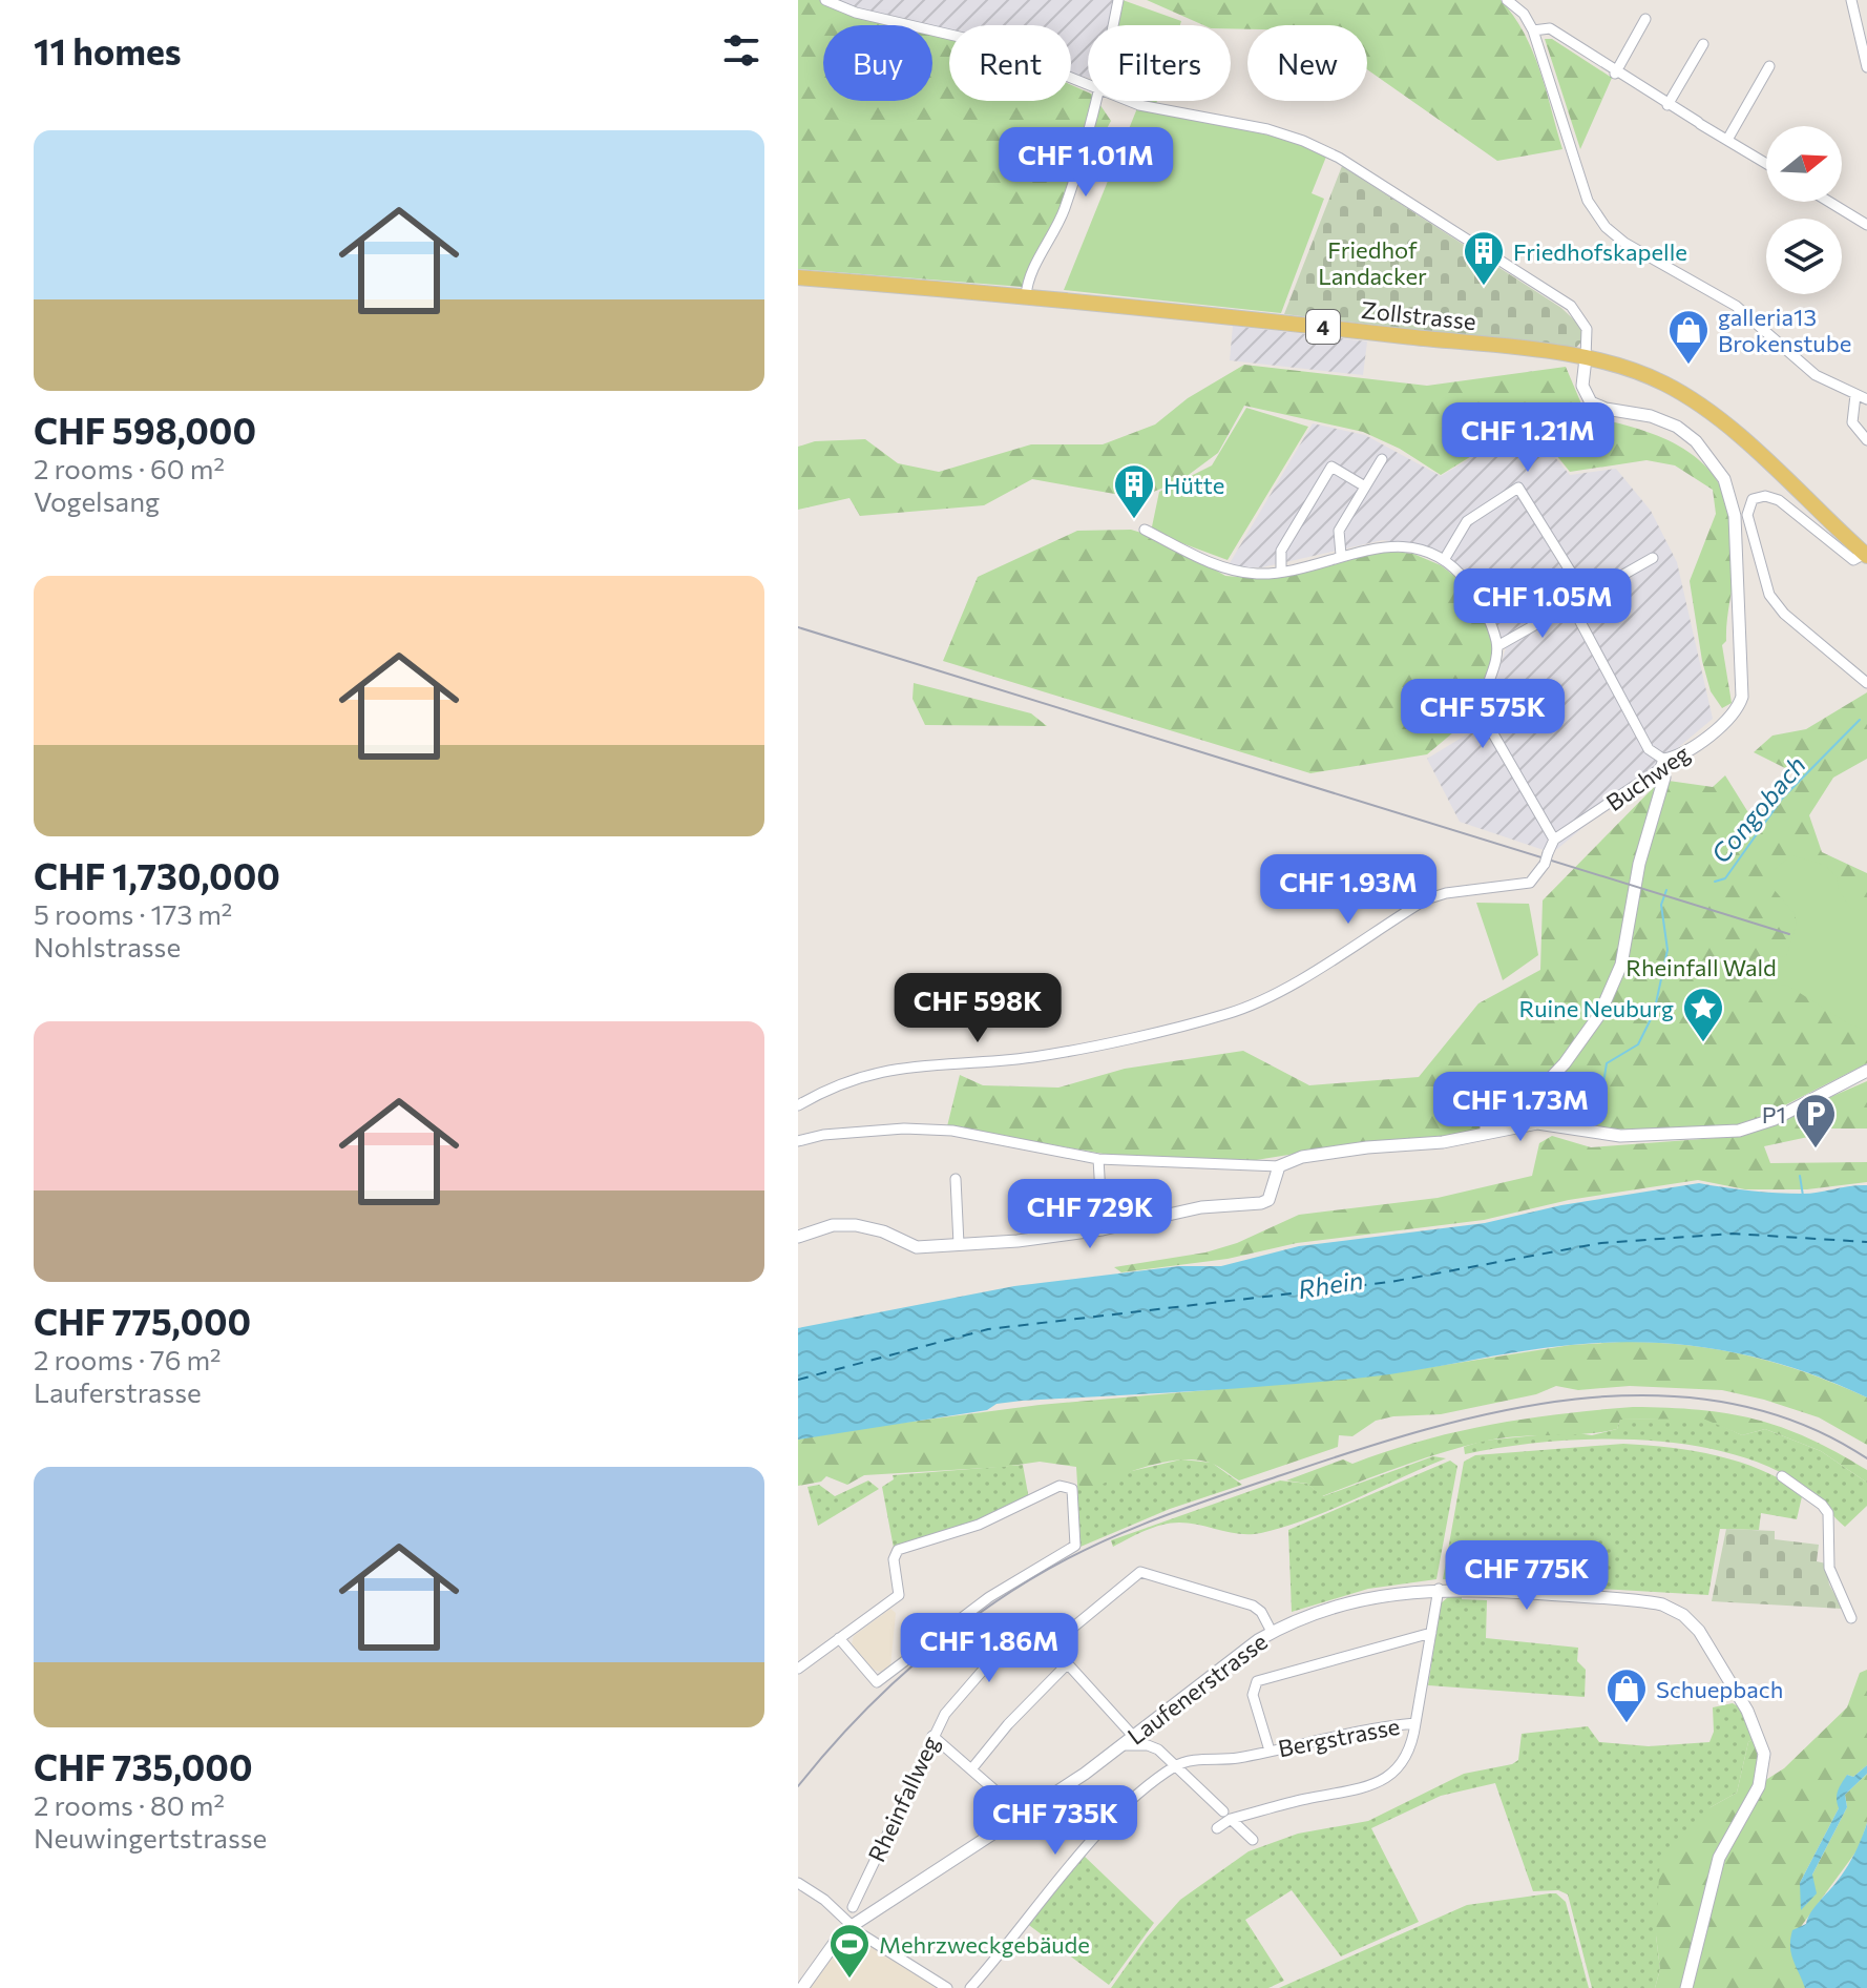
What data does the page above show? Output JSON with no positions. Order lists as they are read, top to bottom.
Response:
{
  "streets": {
    "main road": ["Zollstrasse", "4"],
    "street": [
      "Buchweg",
      "Laufenerstrasse",
      "Bergstrasse",
      "Rheinfallweg"
    ]
  },
  "crossings": [
    ["Zollstrasse", "Buchweg"],
    ["Laufenerstrasse", "Bergstrasse"],
    ["Laufenerstrasse", "Rheinfallweg"]
  ],
  "water": ["Congobach", "Rhein"],
  "parks": ["Friedhof Landacker", "Rheinfall Wald"],
  "places": {
    "building": ["Friedhofskapelle", "Hütte"],
    "shop": ["galleria13 Brokenstube", "Schuepbach"],
    "place": ["Ruine Neuburg"],
    "parking": ["P1"],
    "sports": ["Mehrzweckgebäude"]
  },
  "north": "right",
  "page": {
    "heading": "11 homes",
    "chip": [
      "Buy",
      "Rent",
      "Filters",
      "New"
    ],
    "list": [
      {
        "name": "CHF 598,000",
        "note": "2 rooms · 60 m² · Vogelsang"
      },
      {
        "name": "CHF 1,730,000",
        "note": "5 rooms · 173 m² · Nohlstrasse"
      },
      {
        "name": "CHF 775,000",
        "note": "2 rooms · 76 m² · Lauferstrasse"
      },
      {
        "name": "CHF 735,000",
        "note": "2 rooms · 80 m² · Neuwingertstrasse"
      }
    ],
    "price": [
      "CHF 1.01M",
      "CHF 1.21M",
      "CHF 1.05M",
      "CHF 575K",
      "CHF 1.93M",
      "CHF 598K",
      "CHF 1.73M",
      "CHF 729K",
      "CHF 775K",
      "CHF 1.86M",
      "CHF 735K"
    ]
  }
}
